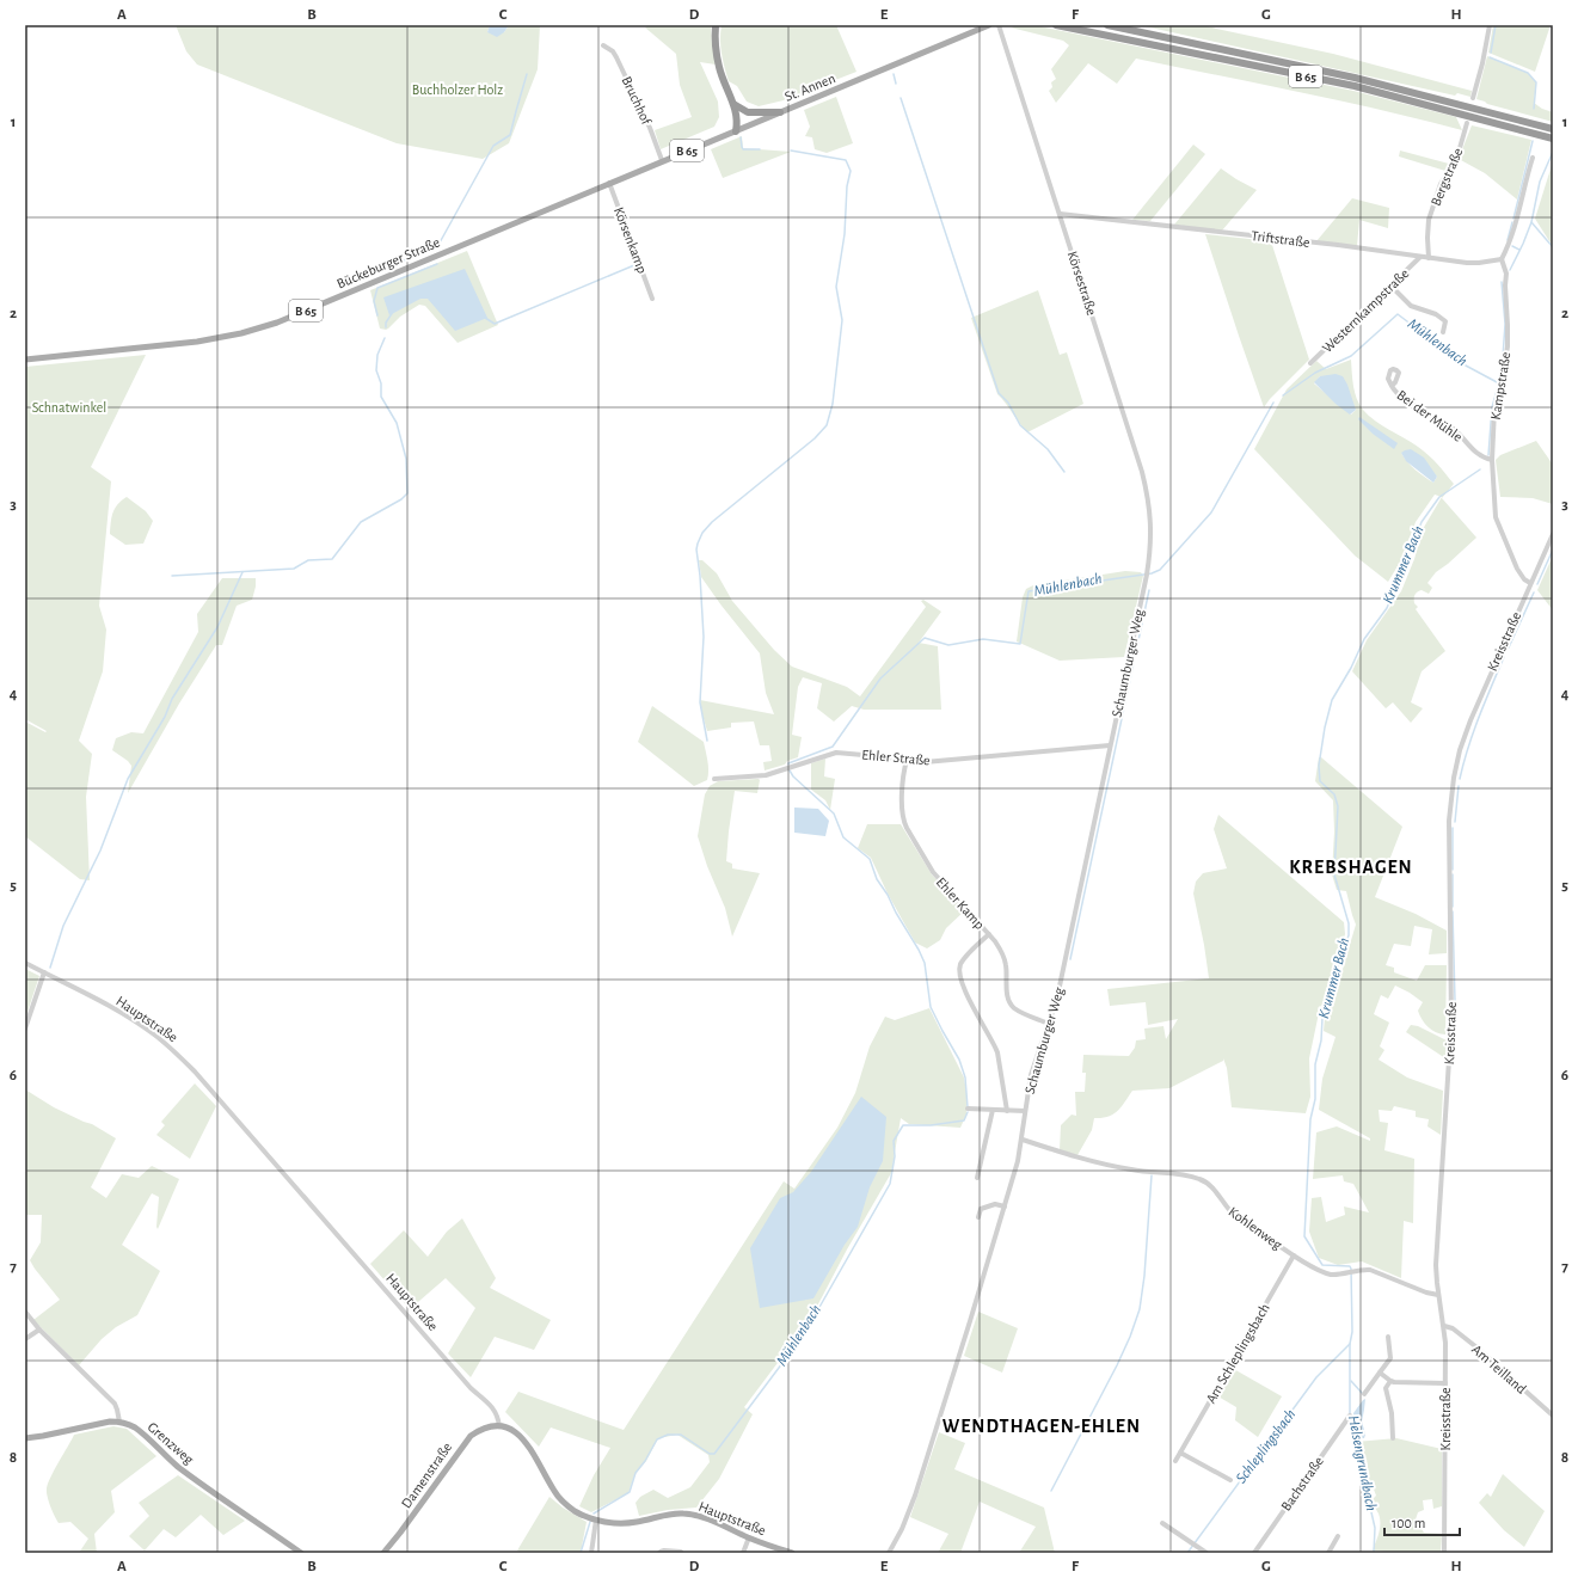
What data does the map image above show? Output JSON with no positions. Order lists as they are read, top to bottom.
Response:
{
  "streets": {
    "highway": ["B 65"],
    "main road": [
      "St. Annen",
      "Bückeburger Straße",
      "Hauptstraße",
      "Grenzweg",
      "Damenstraße"
    ],
    "street": [
      "Bruchhof",
      "Bergstraße",
      "Triftstraße",
      "Körsenkamp",
      "Körsestraße",
      "Westernkampstraße",
      "Kampstraße",
      "Bei der Mühle",
      "Kreisstraße",
      "Schaumburger Weg",
      "Ehler Straße",
      "Ehler Kamp",
      "Kohlenweg",
      "Am Schleplingsbach",
      "Am Teilland",
      "Bachstraße"
    ]
  },
  "crossings": [
    ["St. Annen", "Bruchhof"],
    ["St. Annen", "Bückeburger Straße"],
    ["Bergstraße", "Triftstraße"],
    ["Triftstraße", "Körsestraße"],
    ["Triftstraße", "Westernkampstraße"],
    ["Triftstraße", "Kampstraße"],
    ["Körsenkamp", "Bückeburger Straße"],
    ["Körsestraße", "Schaumburger Weg"],
    ["Kampstraße", "Bei der Mühle"],
    ["Kampstraße", "Kreisstraße"],
    ["Kreisstraße", "Kohlenweg"],
    ["Kreisstraße", "Am Teilland"],
    ["Schaumburger Weg", "Ehler Straße"],
    ["Schaumburger Weg", "Ehler Kamp"],
    ["Schaumburger Weg", "Kohlenweg"],
    ["Ehler Straße", "Ehler Kamp"],
    ["Hauptstraße", "Damenstraße"],
    ["Kohlenweg", "Am Schleplingsbach"]
  ],
  "districts": ["KREBSHAGEN", "WENDTHAGEN-EHLEN"],
  "water": [
    "Mühlenbach",
    "Krummer Bach",
    "Schleplingsbach",
    "Helsengrundbach"
  ],
  "parks": ["Buchholzer Holz", "Schnatwinkel"],
  "scale_bar": "100 m",
  "grid": {
    "columns": [
      "A",
      "B",
      "C",
      "D",
      "E",
      "F",
      "G",
      "H"
    ],
    "rows": [
      "1",
      "2",
      "3",
      "4",
      "5",
      "6",
      "7",
      "8"
    ]
  }
}
